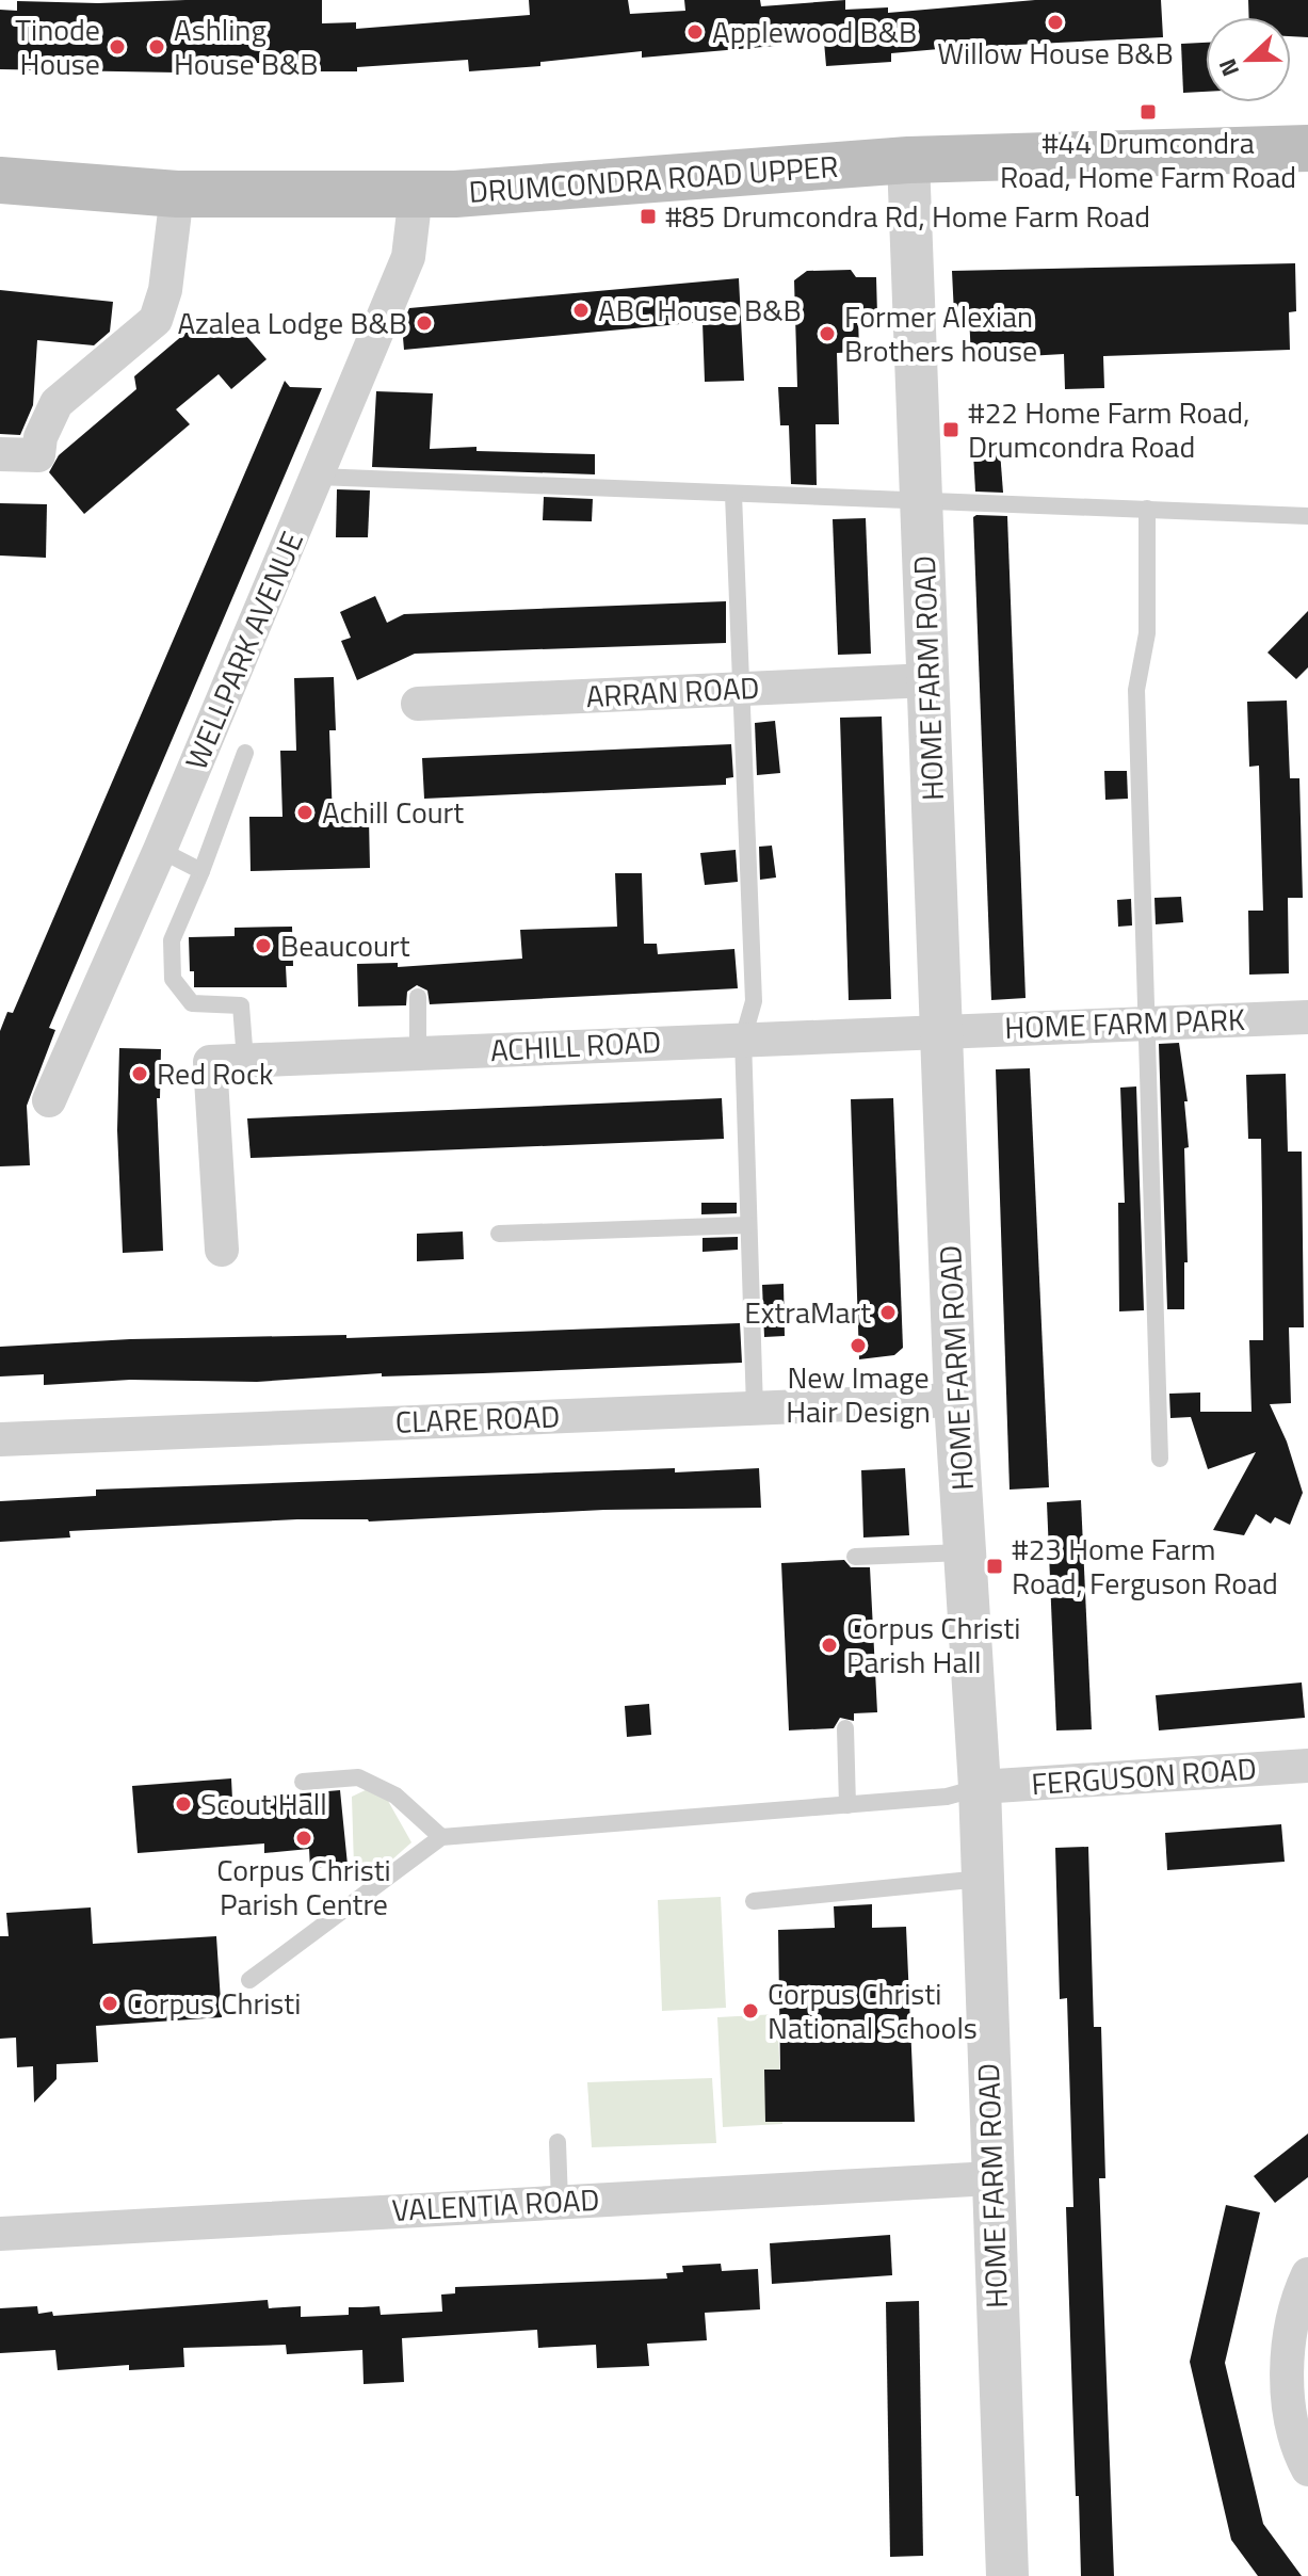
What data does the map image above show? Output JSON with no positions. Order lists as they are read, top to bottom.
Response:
{
  "streets": {
    "main road": ["DRUMCONDRA ROAD UPPER"],
    "street": [
      "WELLPARK AVENUE",
      "HOME FARM ROAD",
      "ARRAN ROAD",
      "HOME FARM PARK",
      "ACHILL ROAD",
      "CLARE ROAD",
      "FERGUSON ROAD",
      "VALENTIA ROAD"
    ]
  },
  "crossings": [
    ["DRUMCONDRA ROAD UPPER", "WELLPARK AVENUE"],
    ["DRUMCONDRA ROAD UPPER", "HOME FARM ROAD"],
    ["HOME FARM ROAD", "ARRAN ROAD"],
    ["HOME FARM ROAD", "HOME FARM PARK"],
    ["HOME FARM ROAD", "ACHILL ROAD"],
    ["HOME FARM ROAD", "CLARE ROAD"],
    ["HOME FARM ROAD", "FERGUSON ROAD"],
    ["HOME FARM ROAD", "VALENTIA ROAD"],
    ["HOME FARM PARK", "ACHILL ROAD"]
  ],
  "places": {
    "other": [
      "Willow House B&B",
      "Applewood B&B",
      "Tinode House",
      "Ashling House B&B",
      "ABC House B&B",
      "Azalea Lodge B&B",
      "Former Alexian Brothers house",
      "Achill Court",
      "Beaucourt",
      "Red Rock",
      "ExtraMart",
      "New Image Hair Design",
      "Corpus Christi Parish Hall",
      "Scout Hall",
      "Corpus Christi Parish Centre",
      "Corpus Christi",
      "Corpus Christi National Schools"
    ],
    "transit": [
      "#44 Drumcondra Road, Home Farm Road",
      "#85 Drumcondra Rd, Home Farm Road",
      "#22 Home Farm Road, Drumcondra Road",
      "#23 Home Farm Road, Ferguson Road"
    ]
  },
  "north": "left"
}
